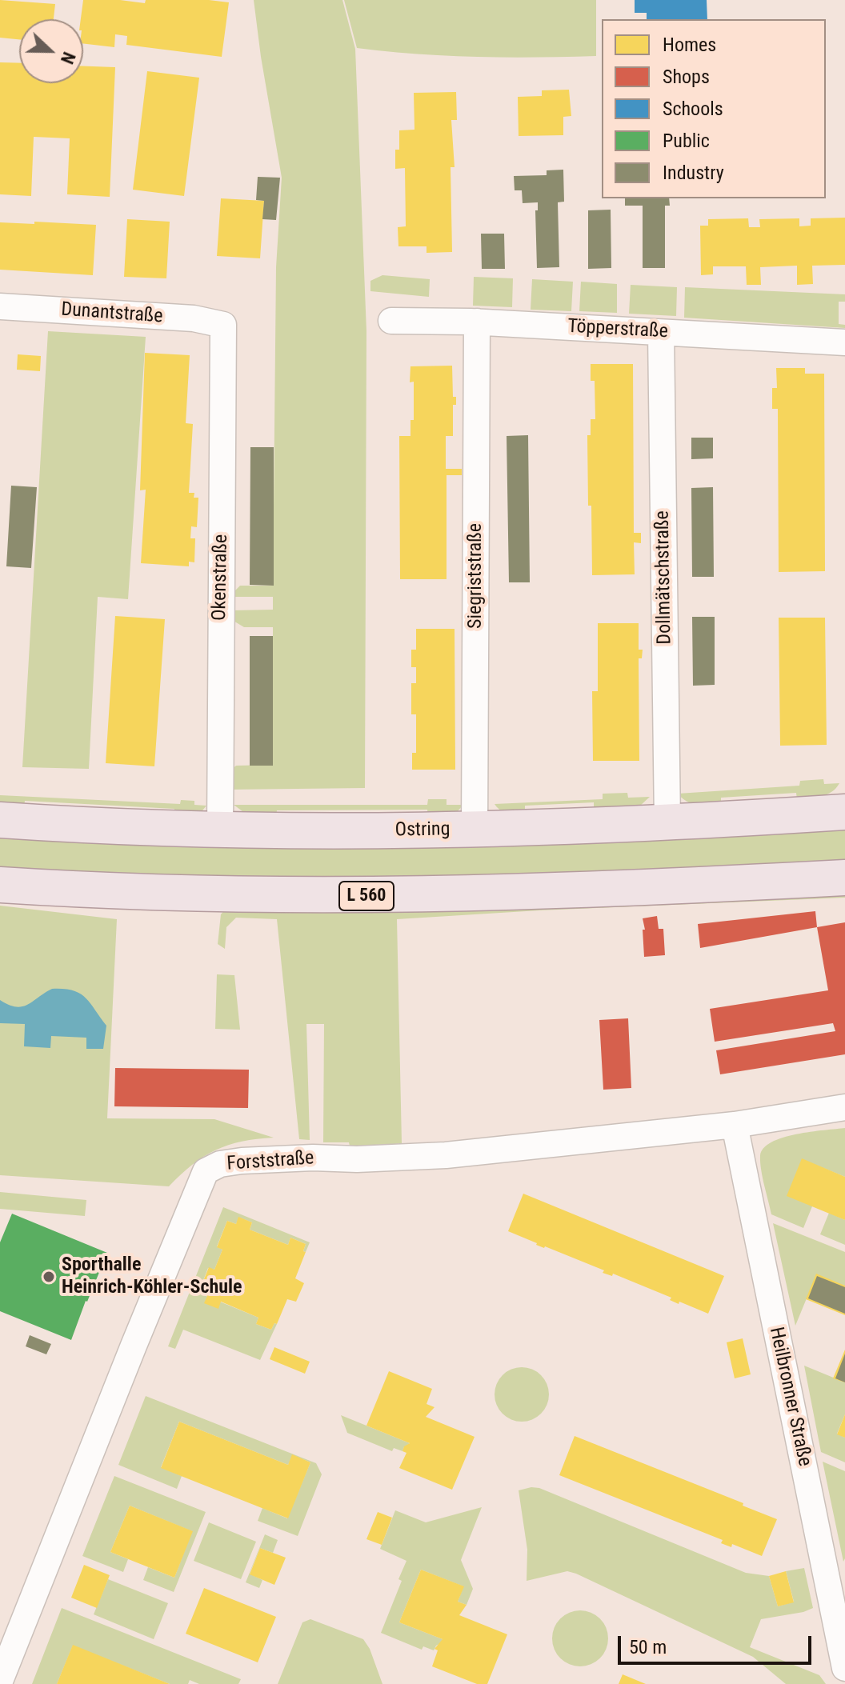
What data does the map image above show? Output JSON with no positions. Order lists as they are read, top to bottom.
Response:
{
  "streets": {
    "main road": ["Ostring", "L 560"],
    "street": [
      "Dunantstraße",
      "Töpperstraße",
      "Siegriststraße",
      "Okenstraße",
      "Dollmätschstraße",
      "Forststraße",
      "Heilbronner Straße"
    ]
  },
  "crossings": [
    ["Dunantstraße", "Okenstraße"],
    ["Töpperstraße", "Siegriststraße"],
    ["Töpperstraße", "Dollmätschstraße"],
    ["Siegriststraße", "Ostring"],
    ["Okenstraße", "Ostring"],
    ["Dollmätschstraße", "Ostring"],
    ["Forststraße", "Heilbronner Straße"]
  ],
  "places": ["Sporthalle Heinrich-Köhler-Schule"],
  "legend": [
    "Homes",
    "Shops",
    "Schools",
    "Public",
    "Industry"
  ],
  "scale_bar": "50 m",
  "north": "right"
}
